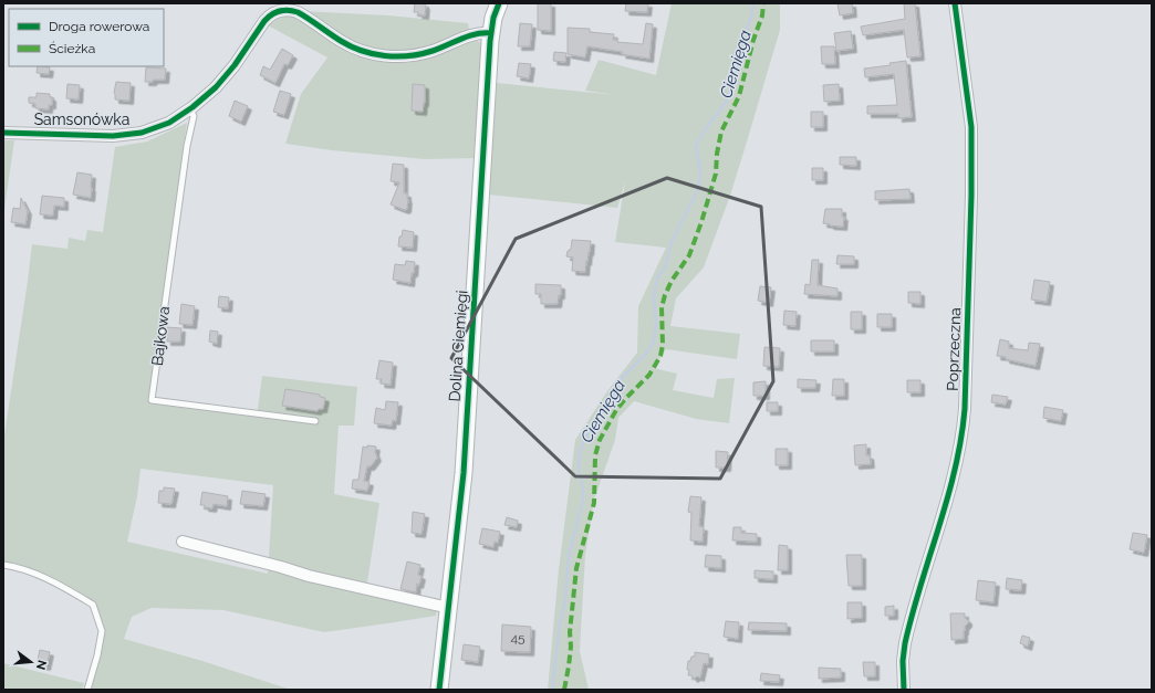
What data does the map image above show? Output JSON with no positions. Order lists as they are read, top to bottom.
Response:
{
  "streets": {
    "street": ["Samsonówka", "Dolina Ciemięgi", "Poprzeczna"],
    "lane": ["Bajkowa"]
  },
  "crossings": [
    ["Samsonówka", "Bajkowa"],
    ["Samsonówka", "Dolina Ciemięgi"]
  ],
  "water": ["Ciemięga"],
  "house_numbers": ["45"],
  "legend": ["Droga rowerowa", "Ścieżka"],
  "north": "right"
}
